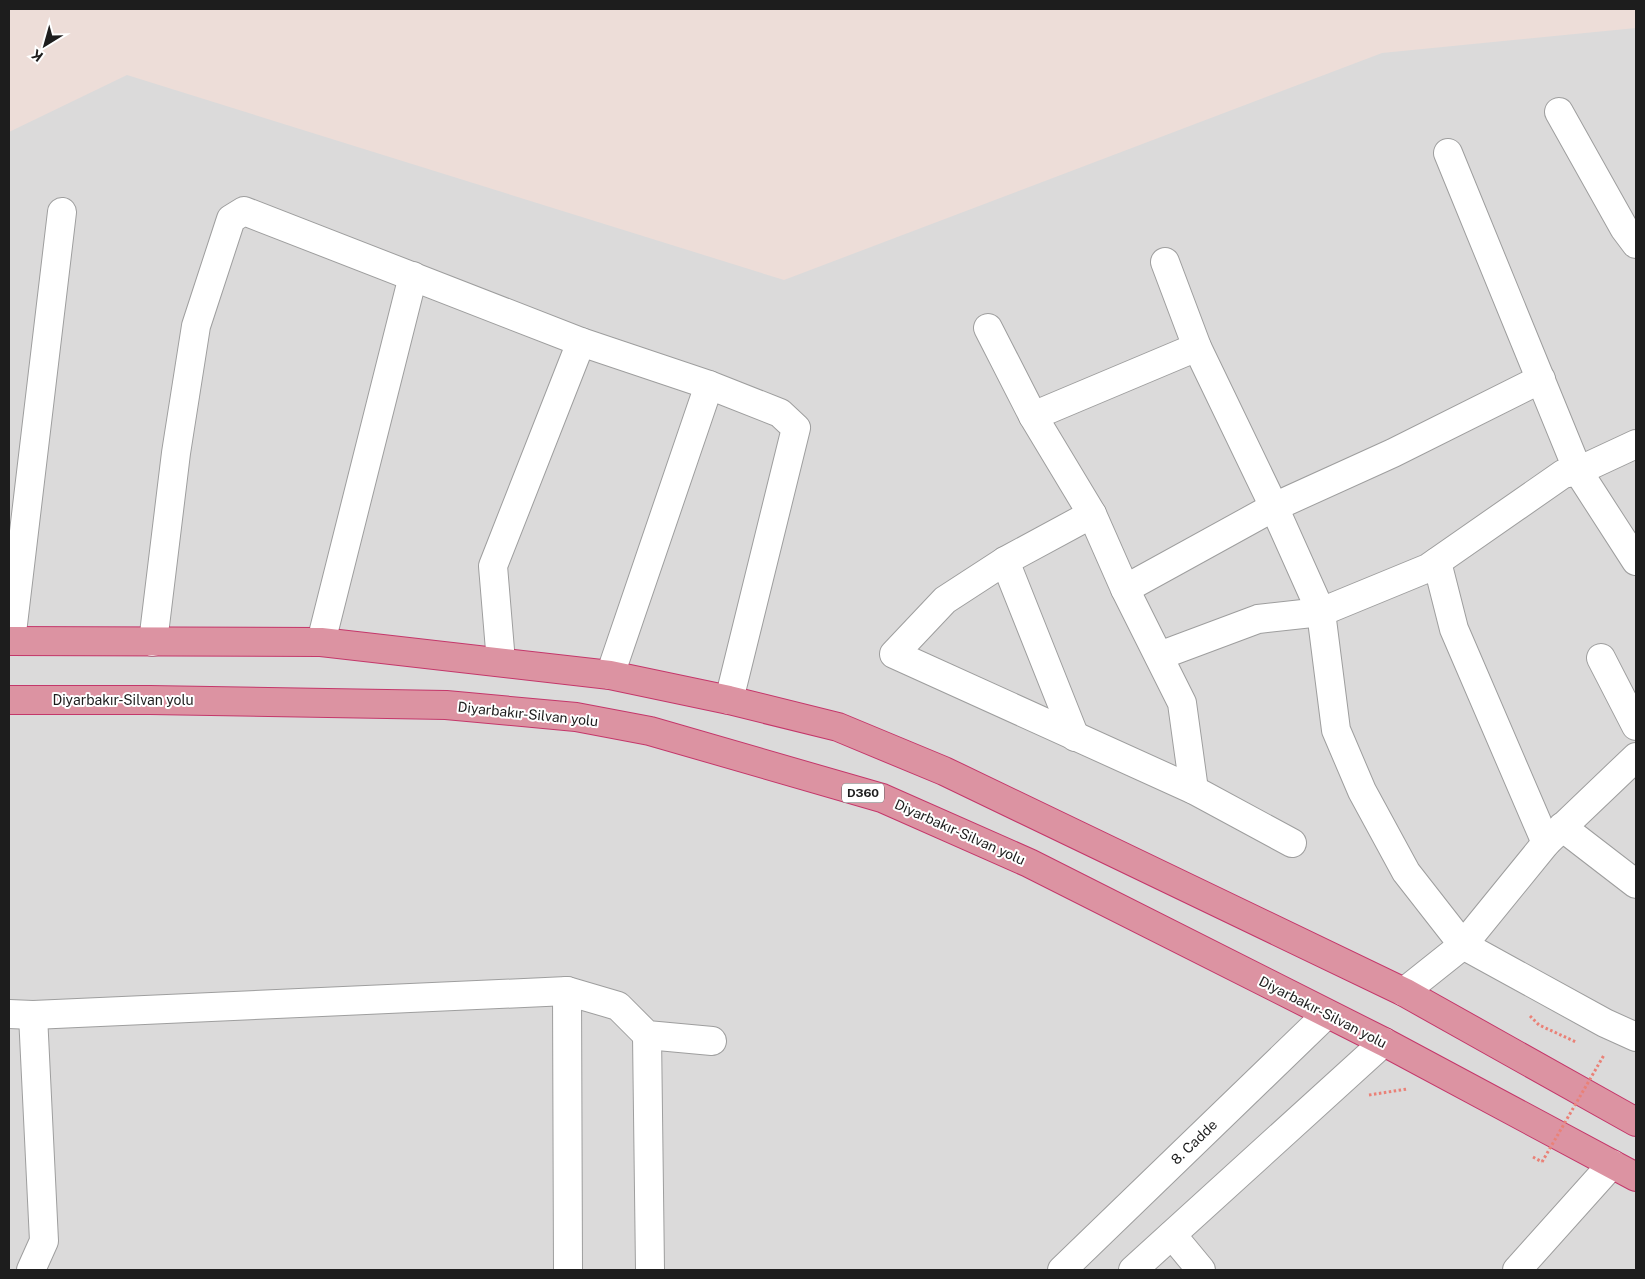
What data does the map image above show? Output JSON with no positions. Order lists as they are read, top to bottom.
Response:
{
  "streets": {
    "highway": ["Diyarbakır-Silvan yolu", "D360"],
    "street": ["8. Cadde"]
  },
  "crossings": [
    ["Diyarbakır-Silvan yolu", "8. Cadde"]
  ],
  "north": "bottom left"
}
